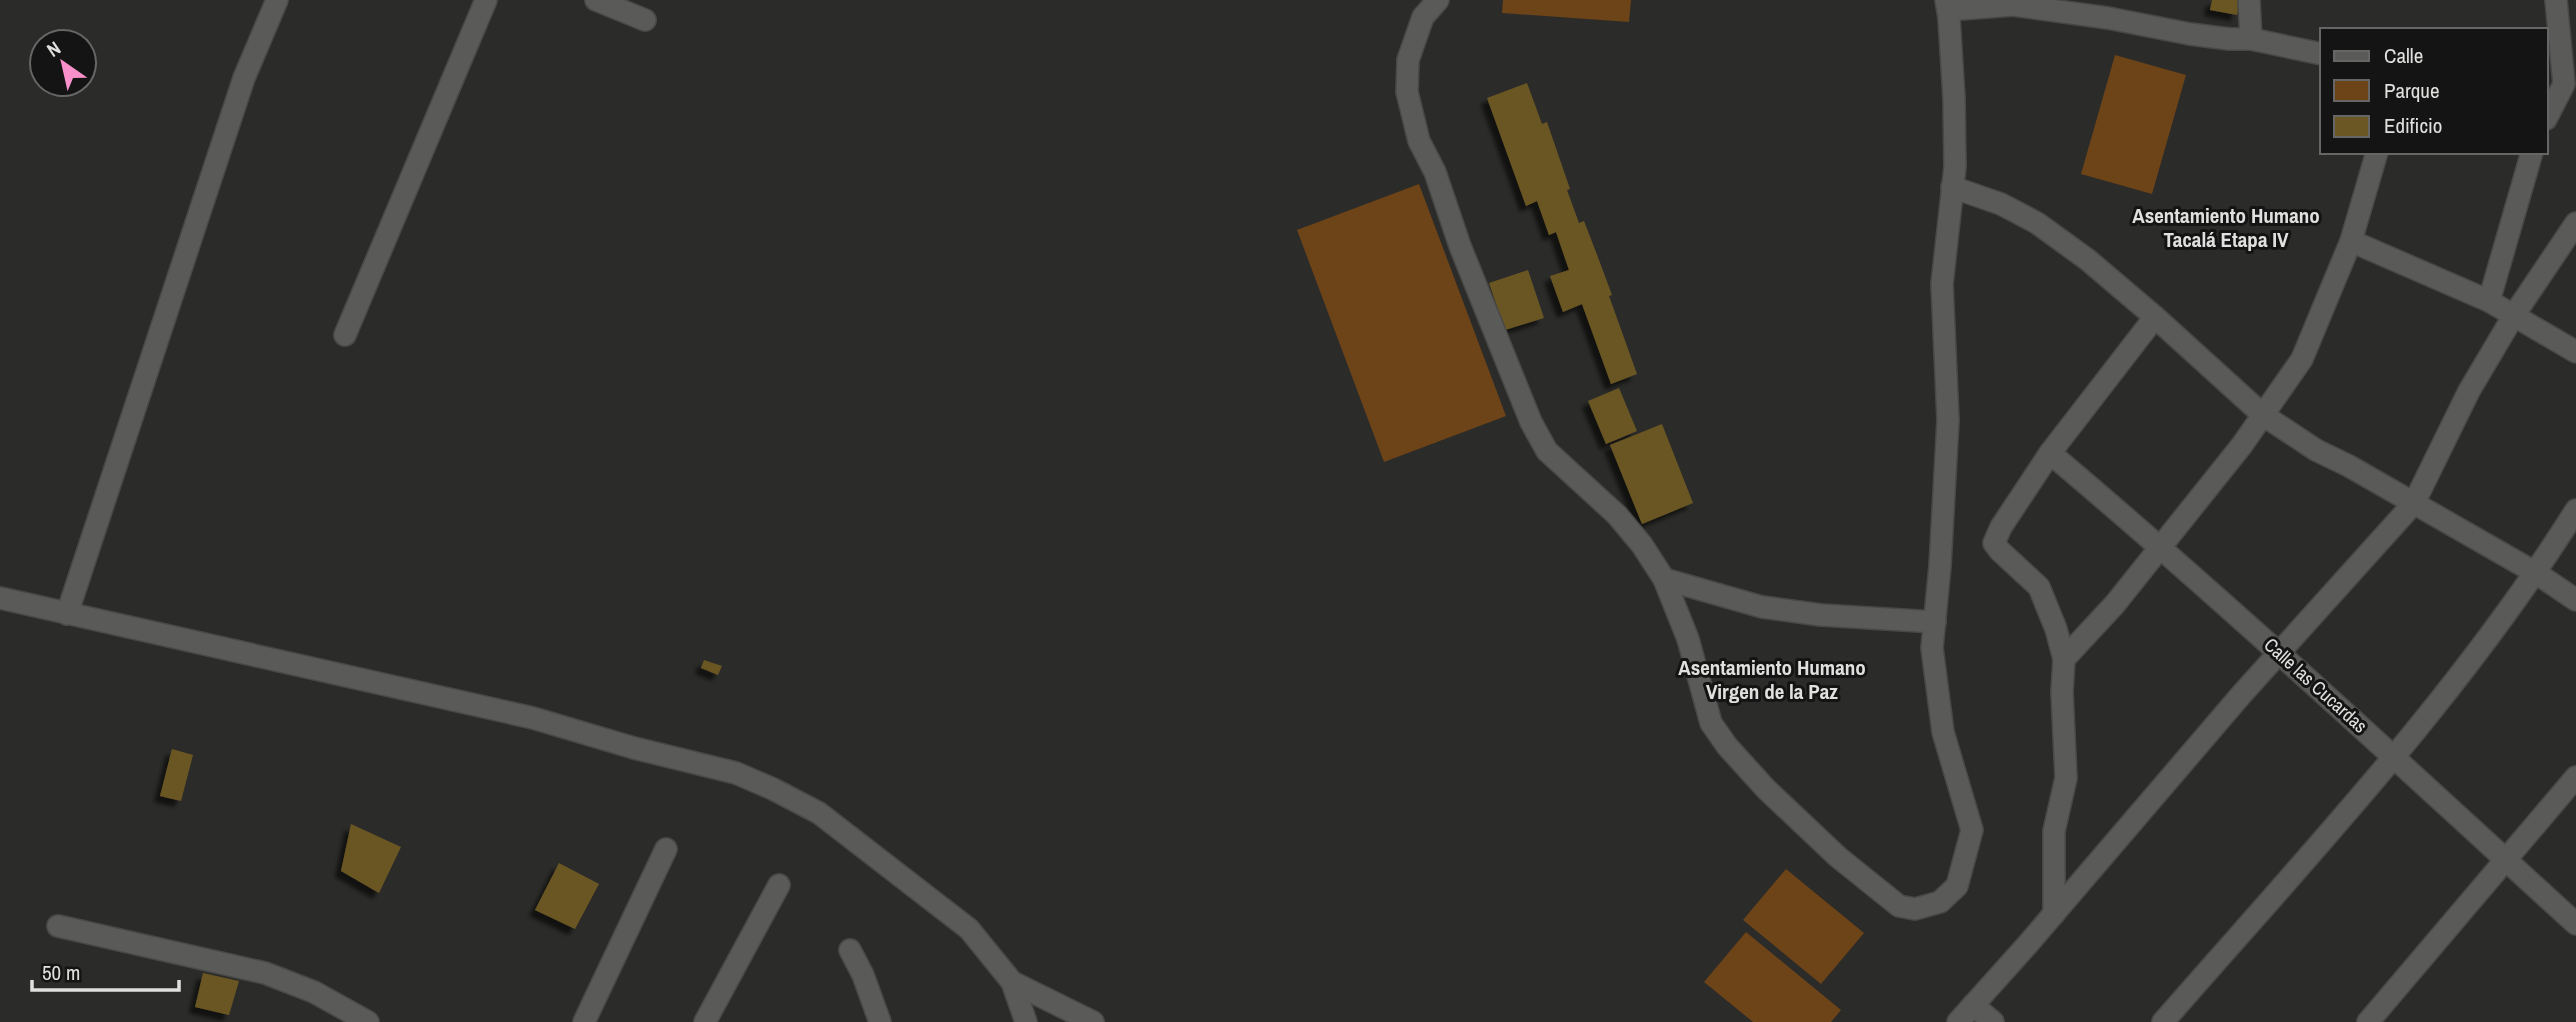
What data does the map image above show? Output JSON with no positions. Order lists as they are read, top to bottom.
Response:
{
  "streets": {
    "street": ["Calle las Cucardas"]
  },
  "districts": ["Asentamiento Humano Tacalá Etapa IV", "Asentamiento Humano Virgen de la Paz"],
  "legend": ["Calle", "Parque", "Edificio"],
  "scale_bar": "50 m",
  "north": "top left"
}
